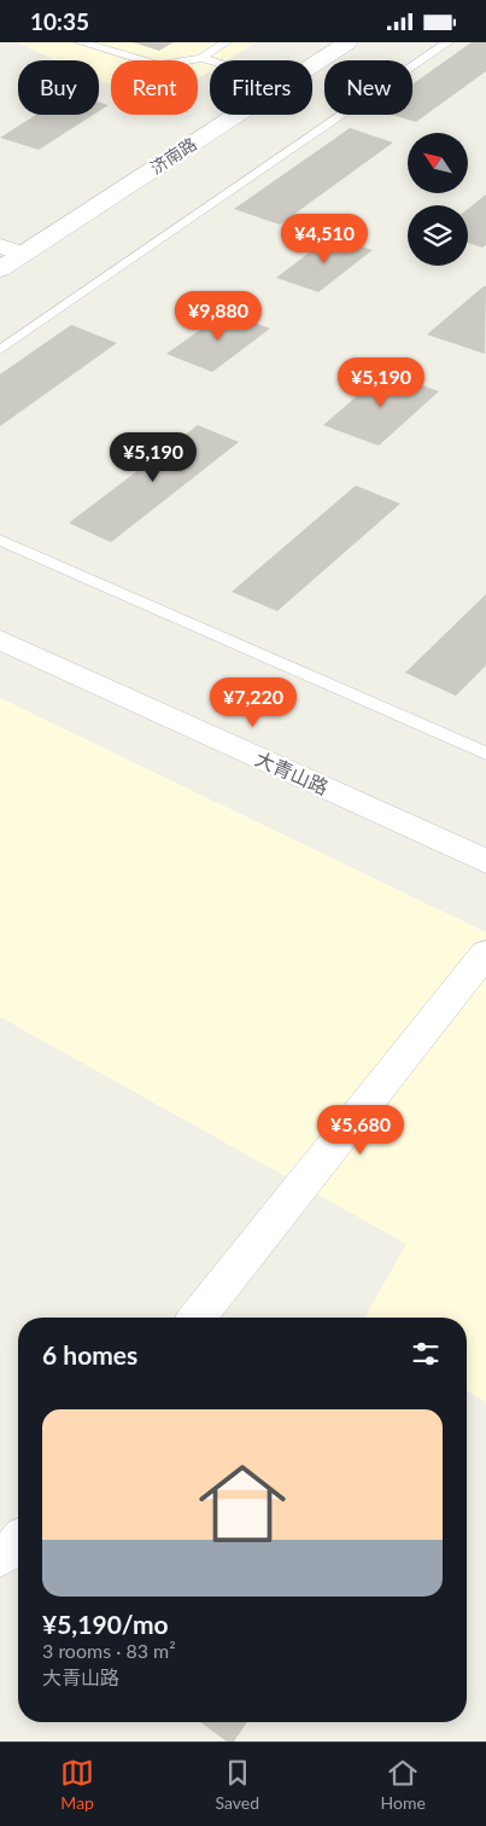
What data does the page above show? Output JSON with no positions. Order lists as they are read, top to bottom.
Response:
{
  "streets": {
    "street": ["济南路", "大青山路"]
  },
  "north": "top left",
  "page": {
    "status": "10:35",
    "chip": [
      "Buy",
      "Rent",
      "Filters",
      "New"
    ],
    "price": [
      "¥4,510",
      "¥9,880",
      "¥5,190",
      "¥5,190",
      "¥7,220",
      "¥5,680"
    ],
    "heading": "6 homes",
    "list": [
      {
        "name": "¥5,190/mo",
        "note": "3 rooms · 83 m² · 大青山路"
      }
    ],
    "tabs": ["Map", "Saved", "Home"]
  }
}
